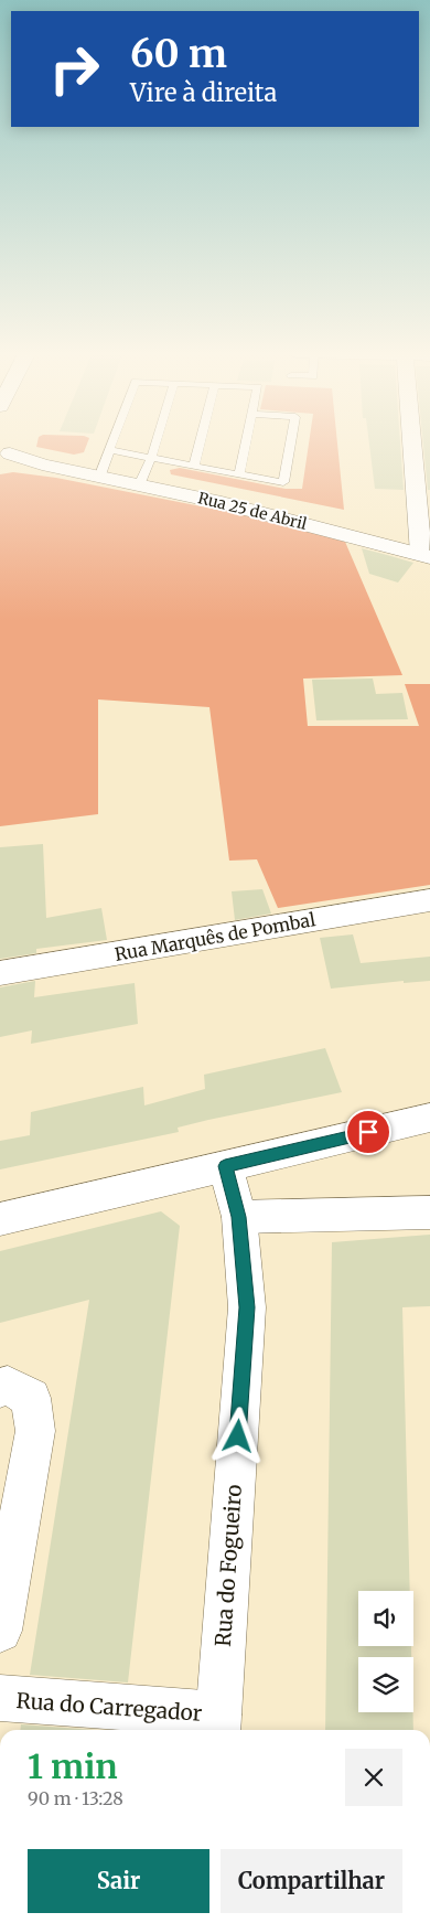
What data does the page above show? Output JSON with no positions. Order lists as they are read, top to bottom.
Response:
{
  "streets": {
    "street": [
      "Rua 25 de Abril",
      "Rua Marquês de Pombal",
      "Rua do Fogueiro",
      "Rua do Carregador"
    ]
  },
  "crossings": [
    ["Rua do Fogueiro", "Rua do Carregador"]
  ],
  "page": {
    "turn": ["60 m", "Vire à direita"],
    "heading": ["1 min", "90 m · 13:28"],
    "buttons": ["Sair", "Compartilhar"]
  }
}
